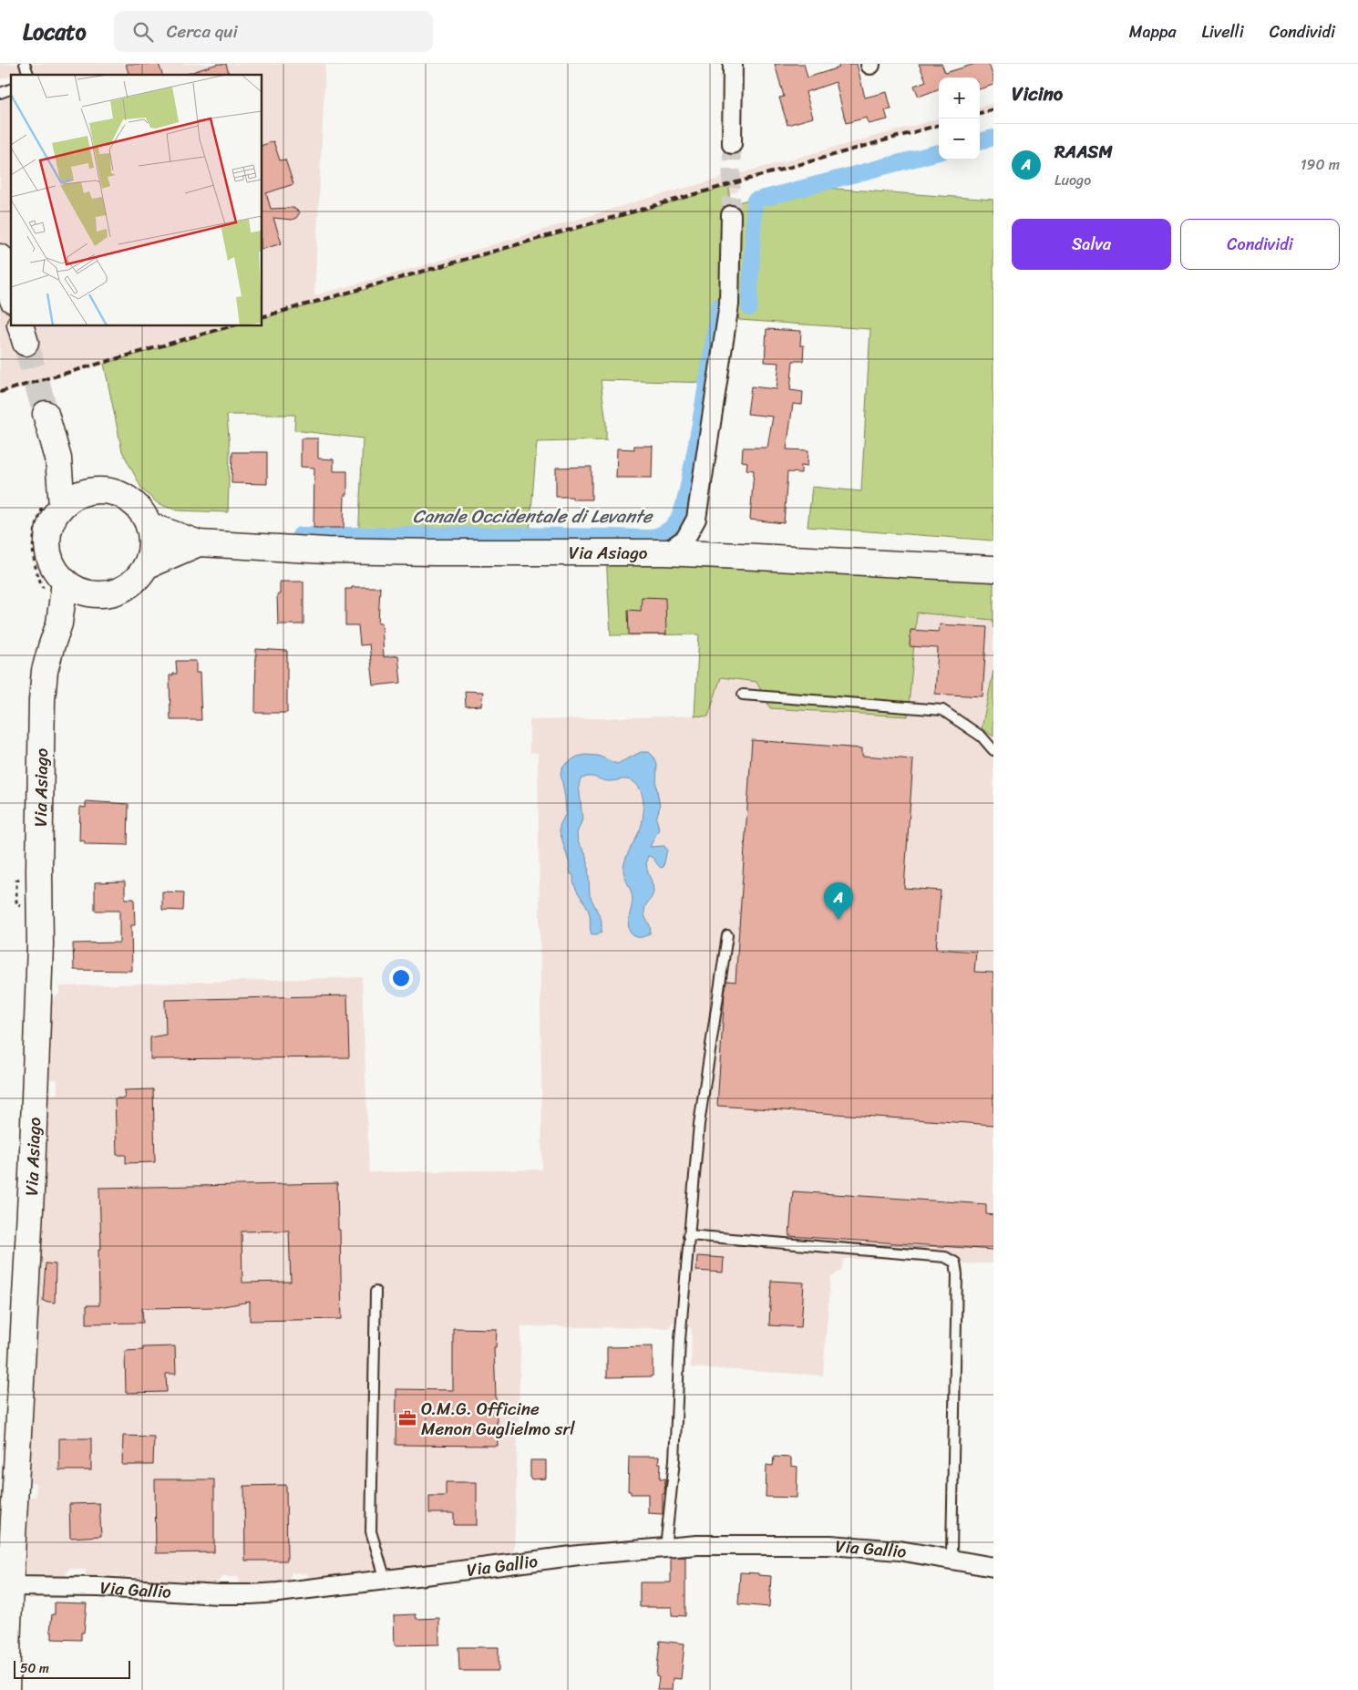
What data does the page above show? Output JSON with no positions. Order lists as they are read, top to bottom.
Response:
{
  "streets": {
    "main road": ["Via Asiago"],
    "street": ["Via Gallio"]
  },
  "crossings": [
    ["Via Asiago", "Via Gallio"]
  ],
  "water": ["Canale Occidentale di Levante"],
  "places": {
    "office": ["O.M.G. Officine Menon Guglielmo srl"]
  },
  "scale_bar": "50 m",
  "page": {
    "header": "Locato",
    "search": "Cerca qui",
    "nav": ["Mappa", "Livelli", "Condividi"],
    "heading": "Vicino",
    "map_buttons": ["+", "−"],
    "list": [
      {
        "mark": "A",
        "name": "RAASM",
        "note": "Luogo",
        "value": "190 m"
      }
    ],
    "buttons": ["Salva", "Condividi"],
    "pins": "A",
    "scale": "50 m"
  }
}
